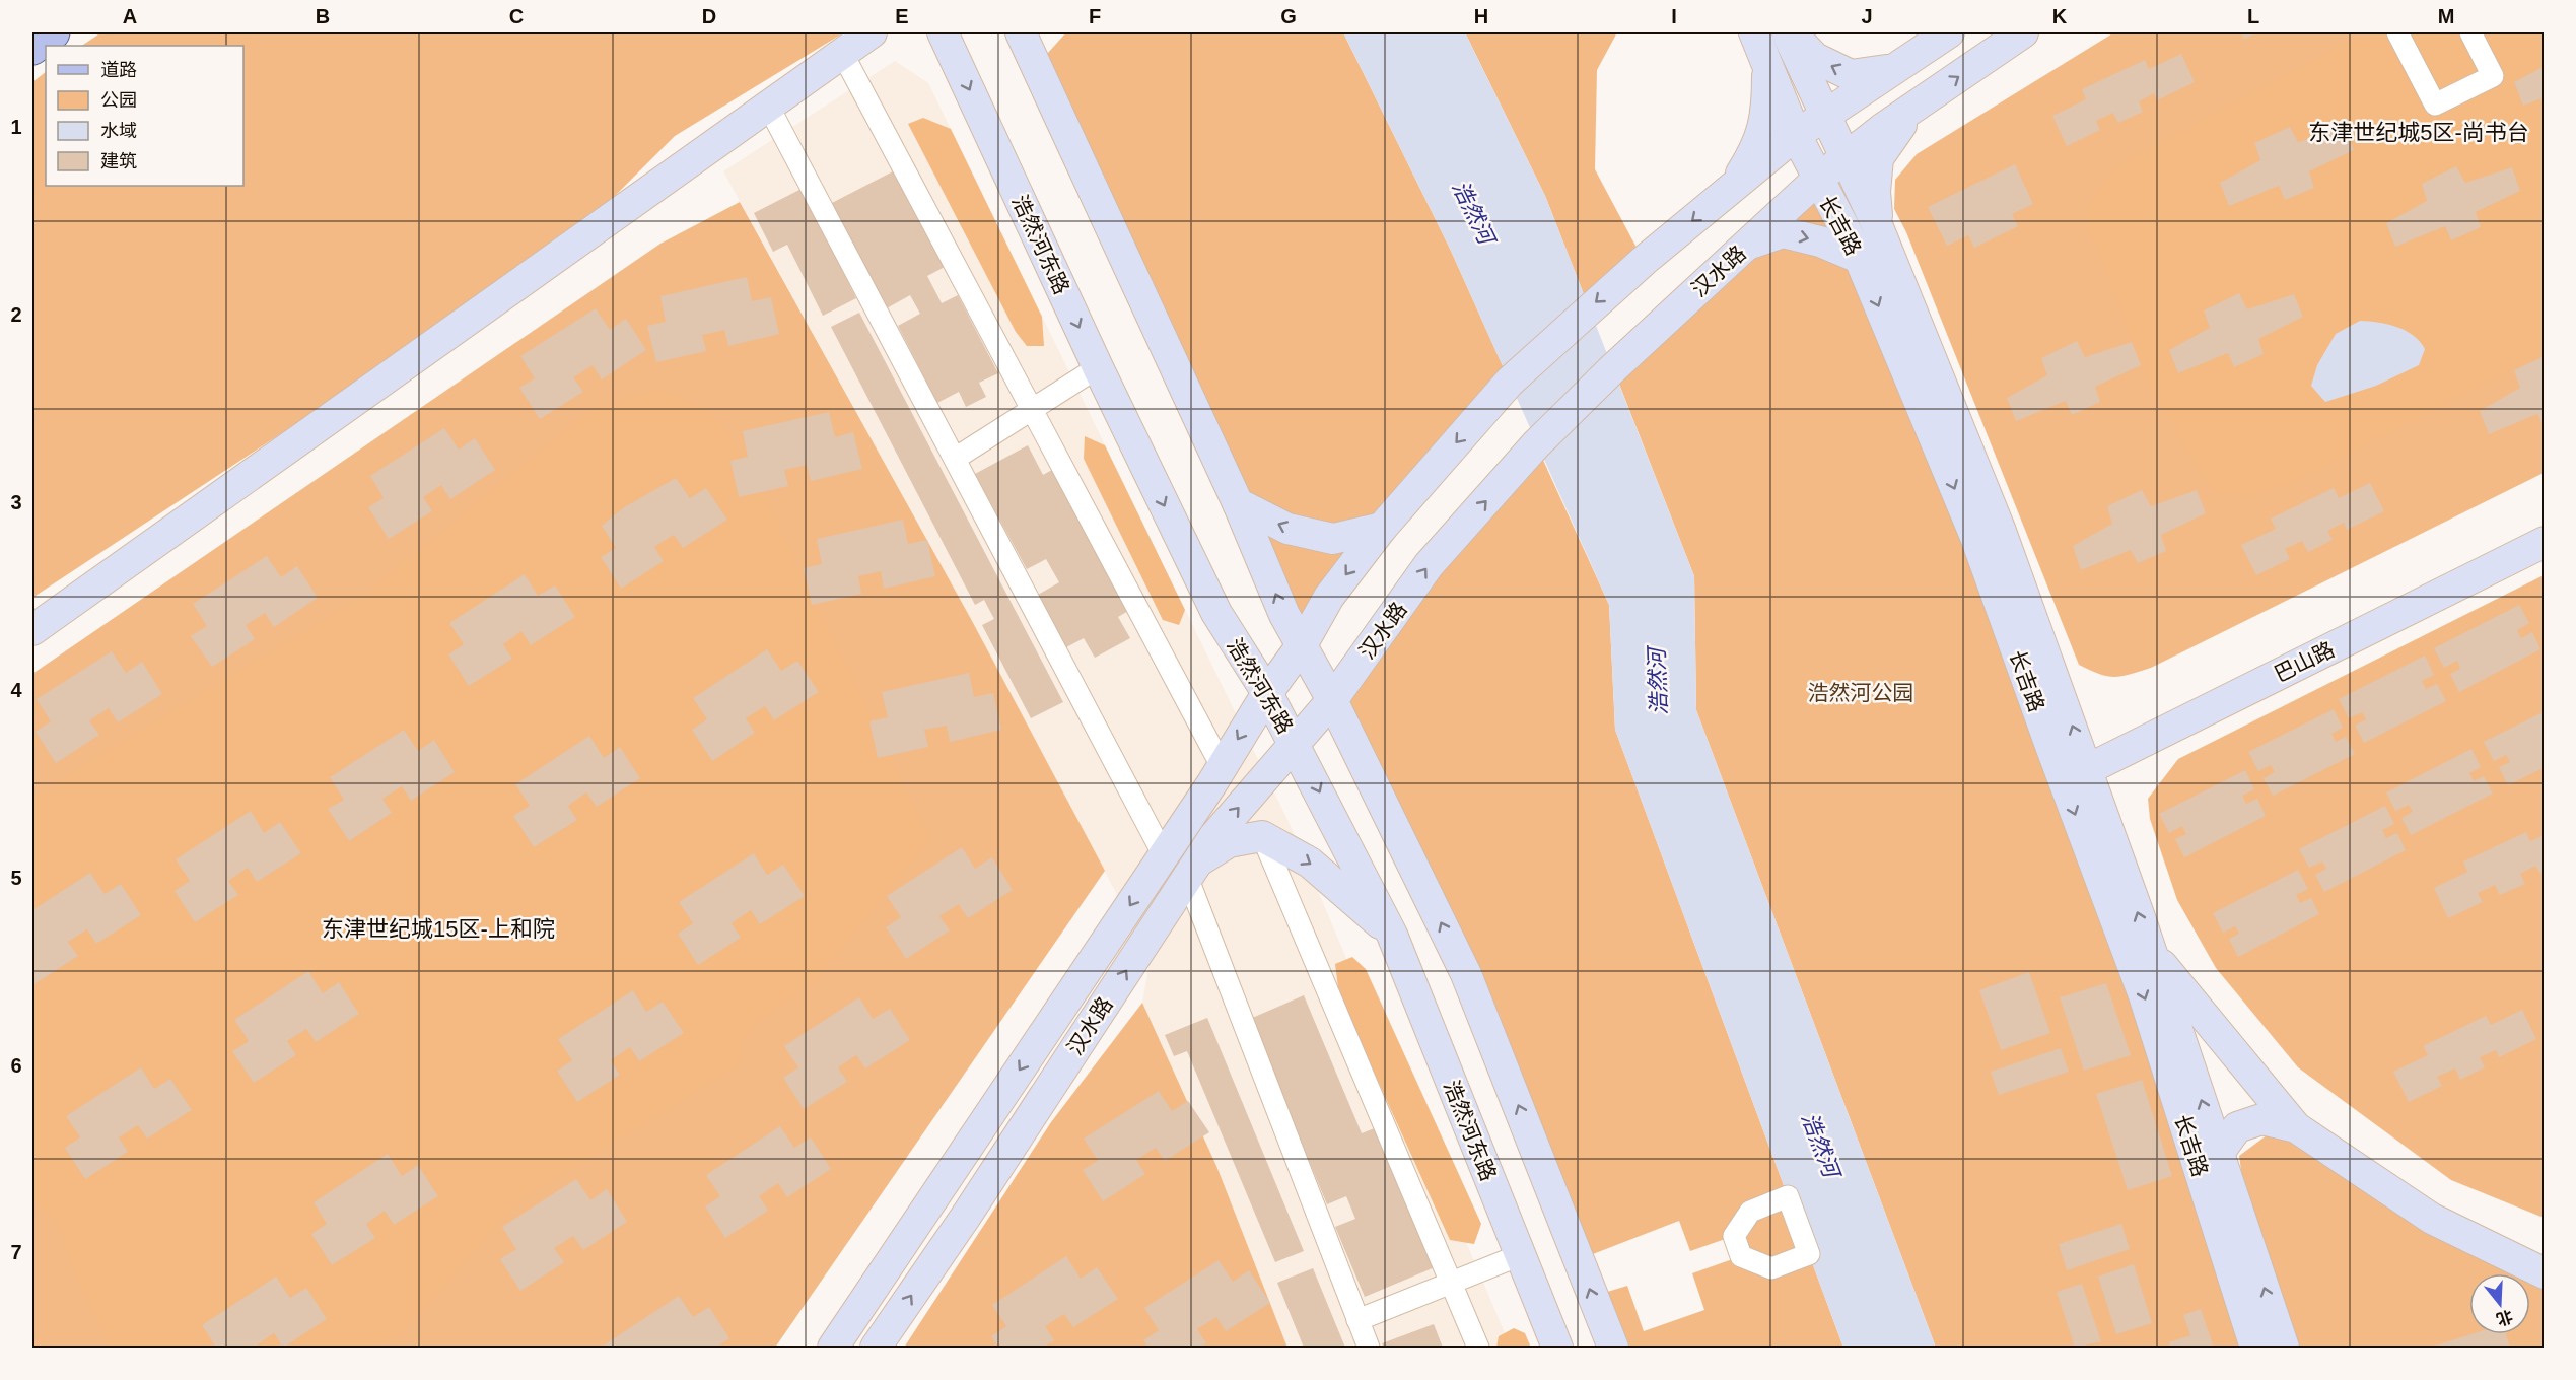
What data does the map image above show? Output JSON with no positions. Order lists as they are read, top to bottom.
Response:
{
  "streets": {
    "main road": [
      "长吉路",
      "浩然河东路",
      "汉水路",
      "巴山路"
    ]
  },
  "crossings": [
    ["长吉路", "汉水路"],
    ["长吉路", "巴山路"],
    ["浩然河东路", "汉水路"]
  ],
  "districts": ["东津世纪城5区-尚书台", "东津世纪城15区-上和院"],
  "water": ["浩然河"],
  "parks": ["浩然河公园"],
  "legend": [
    "道路",
    "公园",
    "水域",
    "建筑"
  ],
  "north": "bottom",
  "grid": {
    "columns": [
      "A",
      "B",
      "C",
      "D",
      "E",
      "F",
      "G",
      "H",
      "I",
      "J",
      "K",
      "L",
      "M"
    ],
    "rows": [
      "1",
      "2",
      "3",
      "4",
      "5",
      "6",
      "7"
    ]
  }
}
